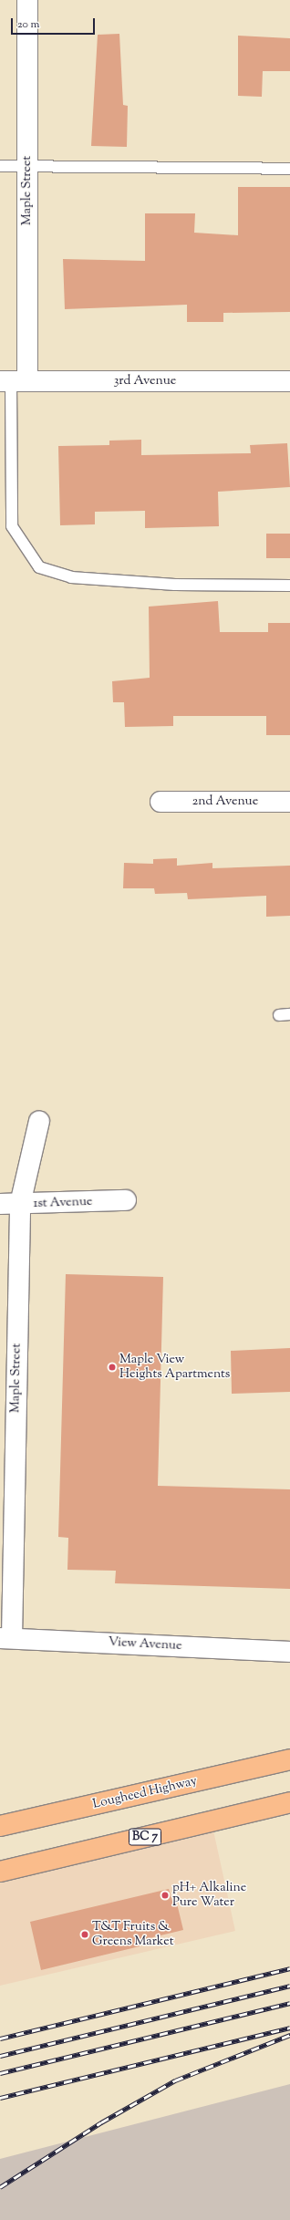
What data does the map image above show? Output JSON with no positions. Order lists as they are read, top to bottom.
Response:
{
  "streets": {
    "main road": ["Lougheed Highway", "BC 7"],
    "street": [
      "Maple Street",
      "3rd Avenue",
      "2nd Avenue",
      "1st Avenue",
      "View Avenue"
    ]
  },
  "crossings": [
    ["Maple Street", "3rd Avenue"],
    ["Maple Street", "1st Avenue"],
    ["Maple Street", "View Avenue"]
  ],
  "places": ["Maple View Heights Apartments", "pH+ Alkaline Pure Water", "T&T Fruits & Greens Market"],
  "scale_bar": "20 m"
}
